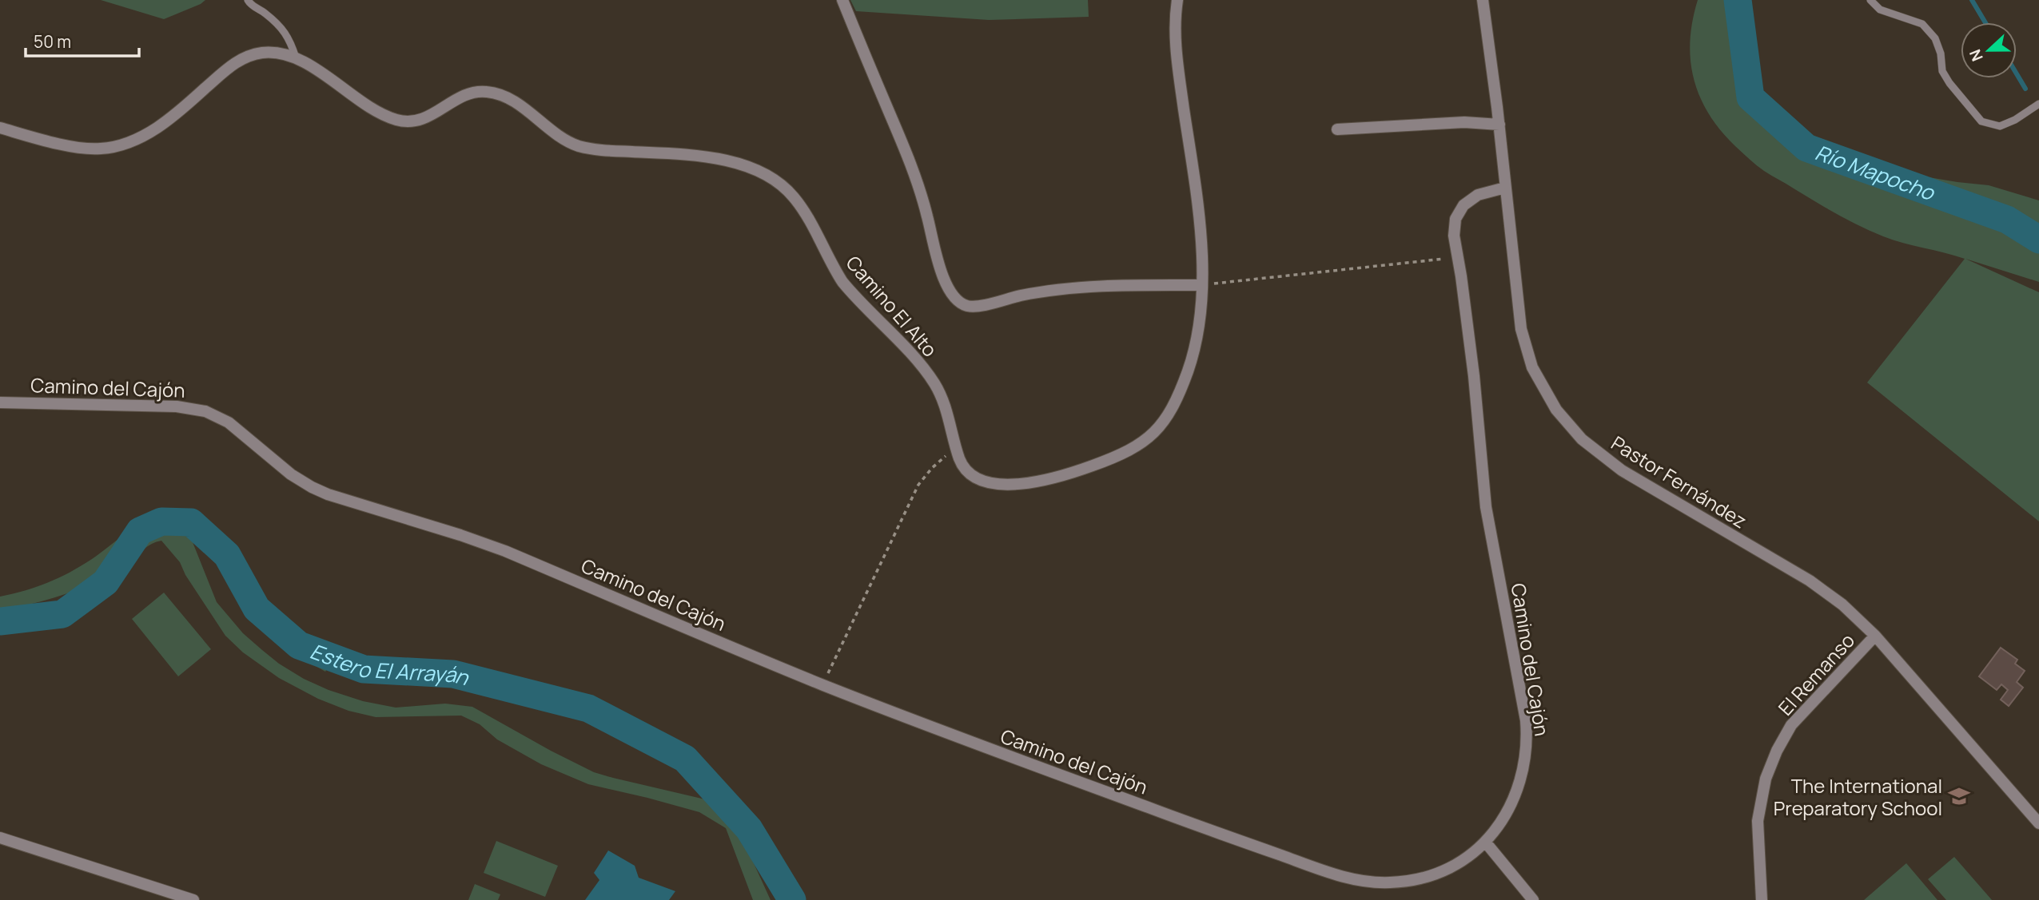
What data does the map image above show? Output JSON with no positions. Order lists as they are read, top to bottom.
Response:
{
  "streets": {
    "street": [
      "Camino El Alto",
      "Camino del Cajón",
      "Pastor Fernández",
      "El Remanso"
    ]
  },
  "crossings": [
    ["Camino del Cajón", "Pastor Fernández"],
    ["Pastor Fernández", "El Remanso"]
  ],
  "water": ["Río Mapocho", "Estero El Arrayán"],
  "places": {
    "school or university": ["The International Preparatory School"]
  },
  "scale_bar": "50 m",
  "north": "left"
}
